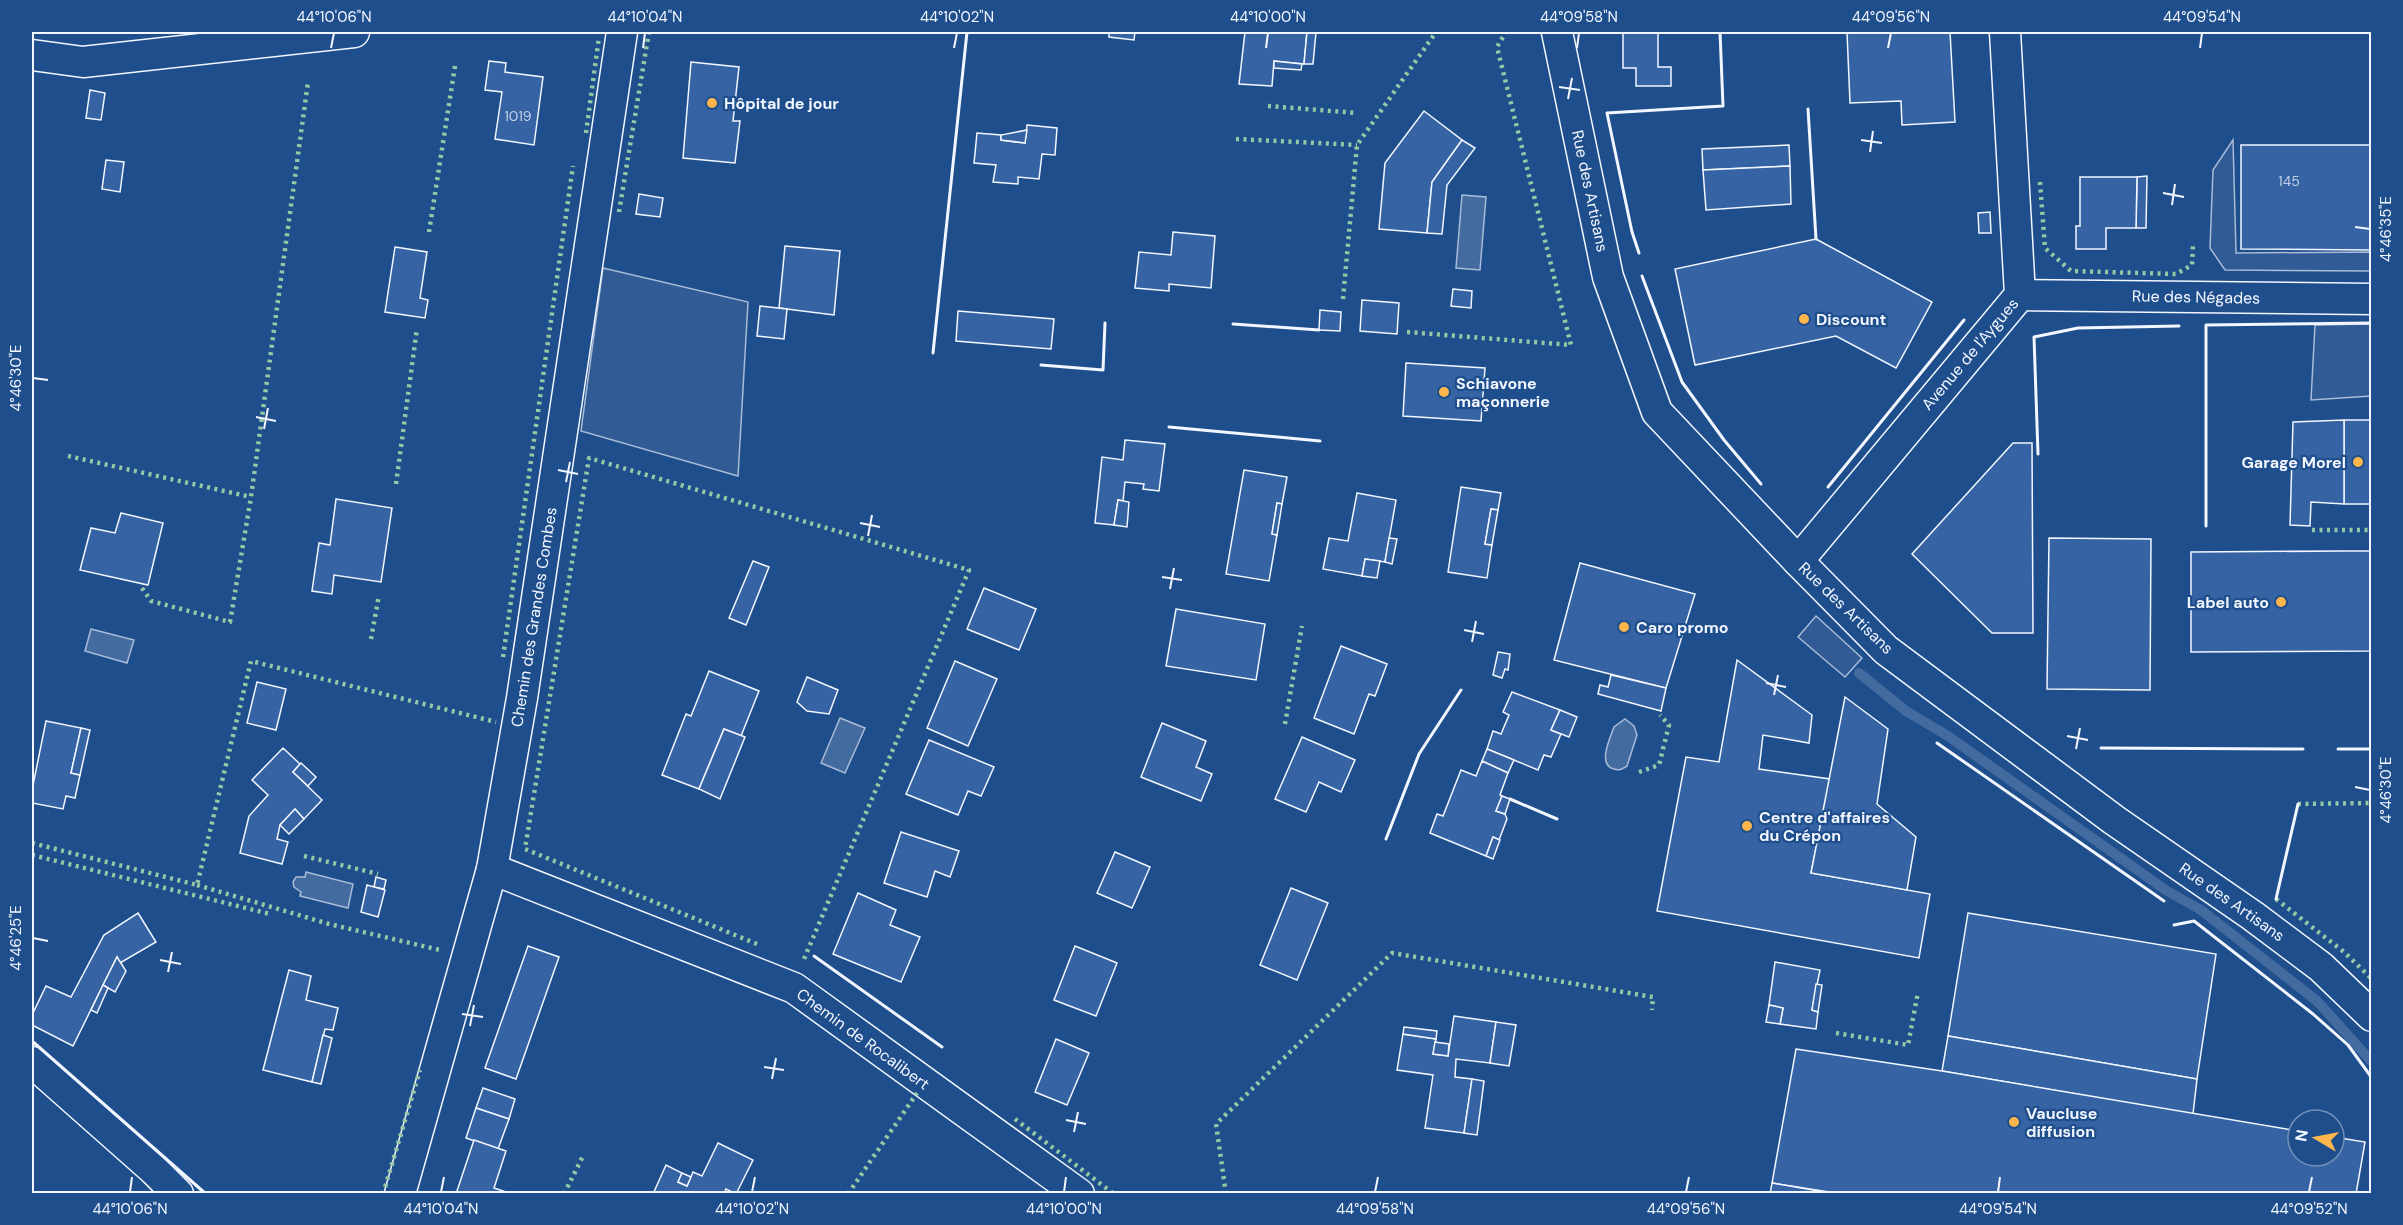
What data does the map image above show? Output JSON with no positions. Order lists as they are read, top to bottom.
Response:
{
  "streets": {
    "street": [
      "Rue des Artisans",
      "Rue des Négades",
      "Avenue de l'Aygues",
      "Chemin des Grandes Combes",
      "Chemin de Rocalibert"
    ]
  },
  "crossings": [
    ["Rue des Artisans", "Avenue de l'Aygues"],
    ["Rue des Négades", "Avenue de l'Aygues"],
    ["Chemin des Grandes Combes", "Chemin de Rocalibert"]
  ],
  "places": [
    "Hôpital de jour",
    "Discount",
    "Schiavone maçonnerie",
    "Garage Morel",
    "Label auto",
    "Caro promo",
    "Centre d'affaires du Crépon",
    "Vaucluse diffusion"
  ],
  "house_numbers": ["1019", "145"],
  "north": "left",
  "coordinates": [
    "44°10'06\"N",
    "44°10'04\"N",
    "44°10'02\"N",
    "44°10'00\"N",
    "44°09'58\"N",
    "44°09'56\"N",
    "44°09'54\"N",
    "4°46'35\"E",
    "4°46'30\"E",
    "4°46'25\"E",
    "44°09'52\"N"
  ]
}
